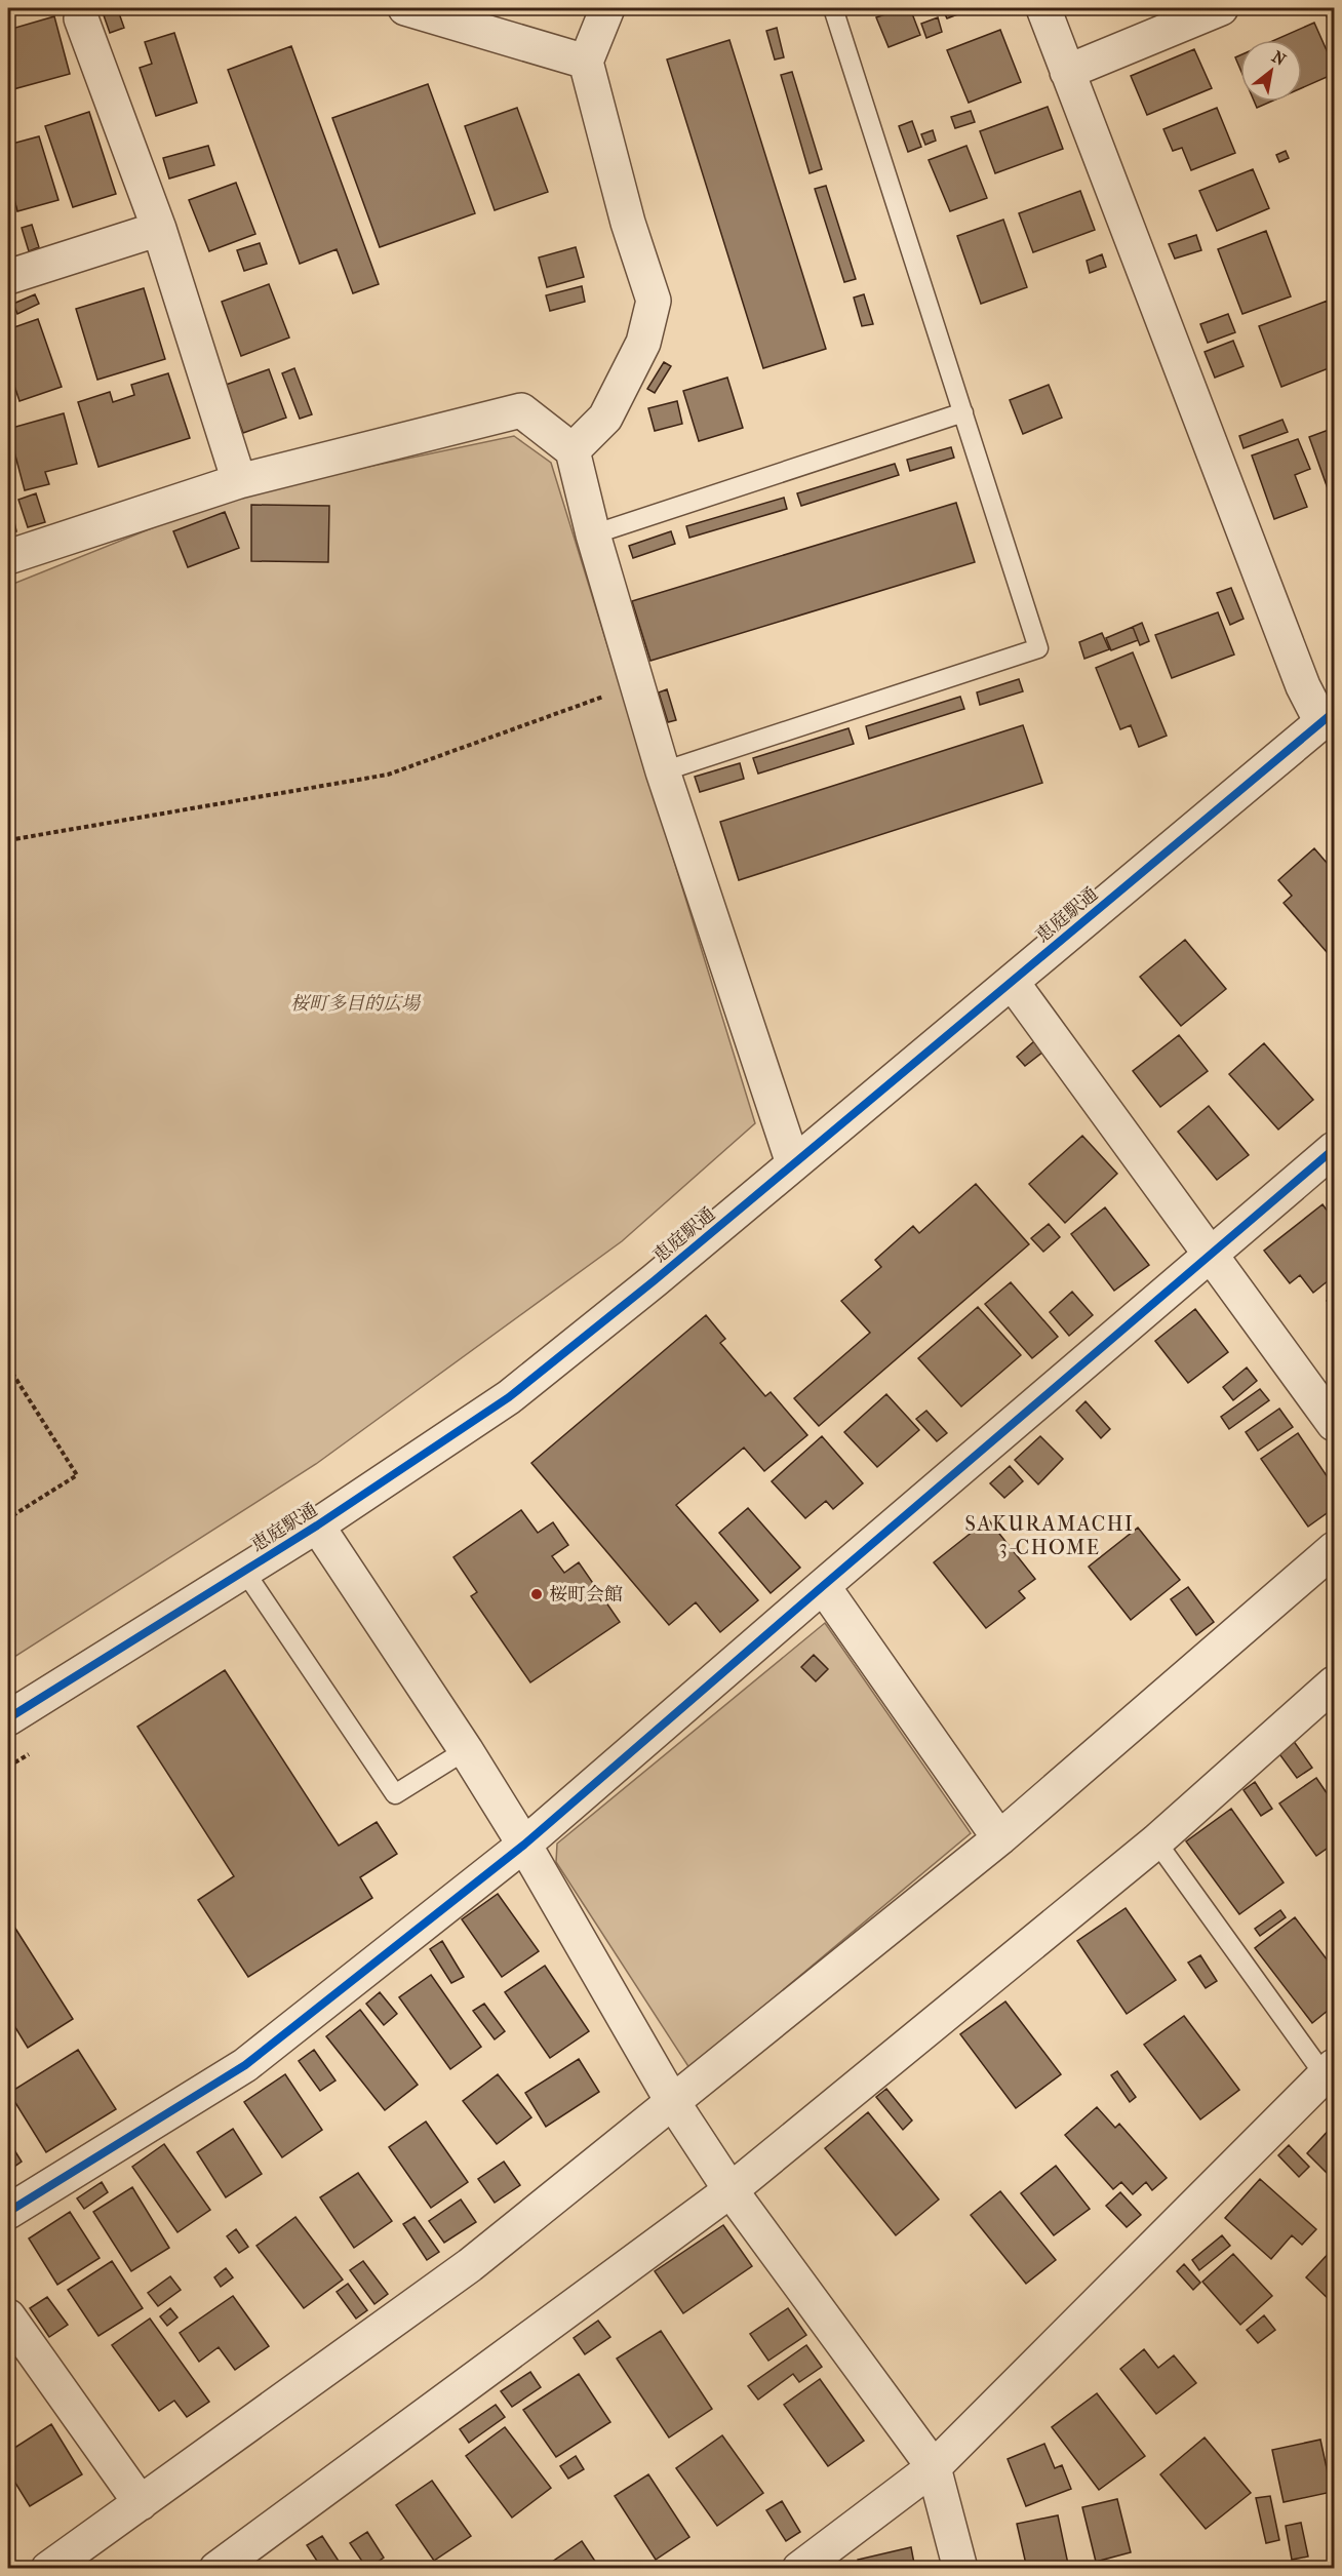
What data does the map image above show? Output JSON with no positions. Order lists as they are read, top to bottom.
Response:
{
  "streets": {
    "street": ["恵庭駅通"]
  },
  "districts": ["SAKURAMACHI 3-CHOME"],
  "parks": ["桜町多目的広場"],
  "places": ["桜町会館"],
  "north": "top right"
}
